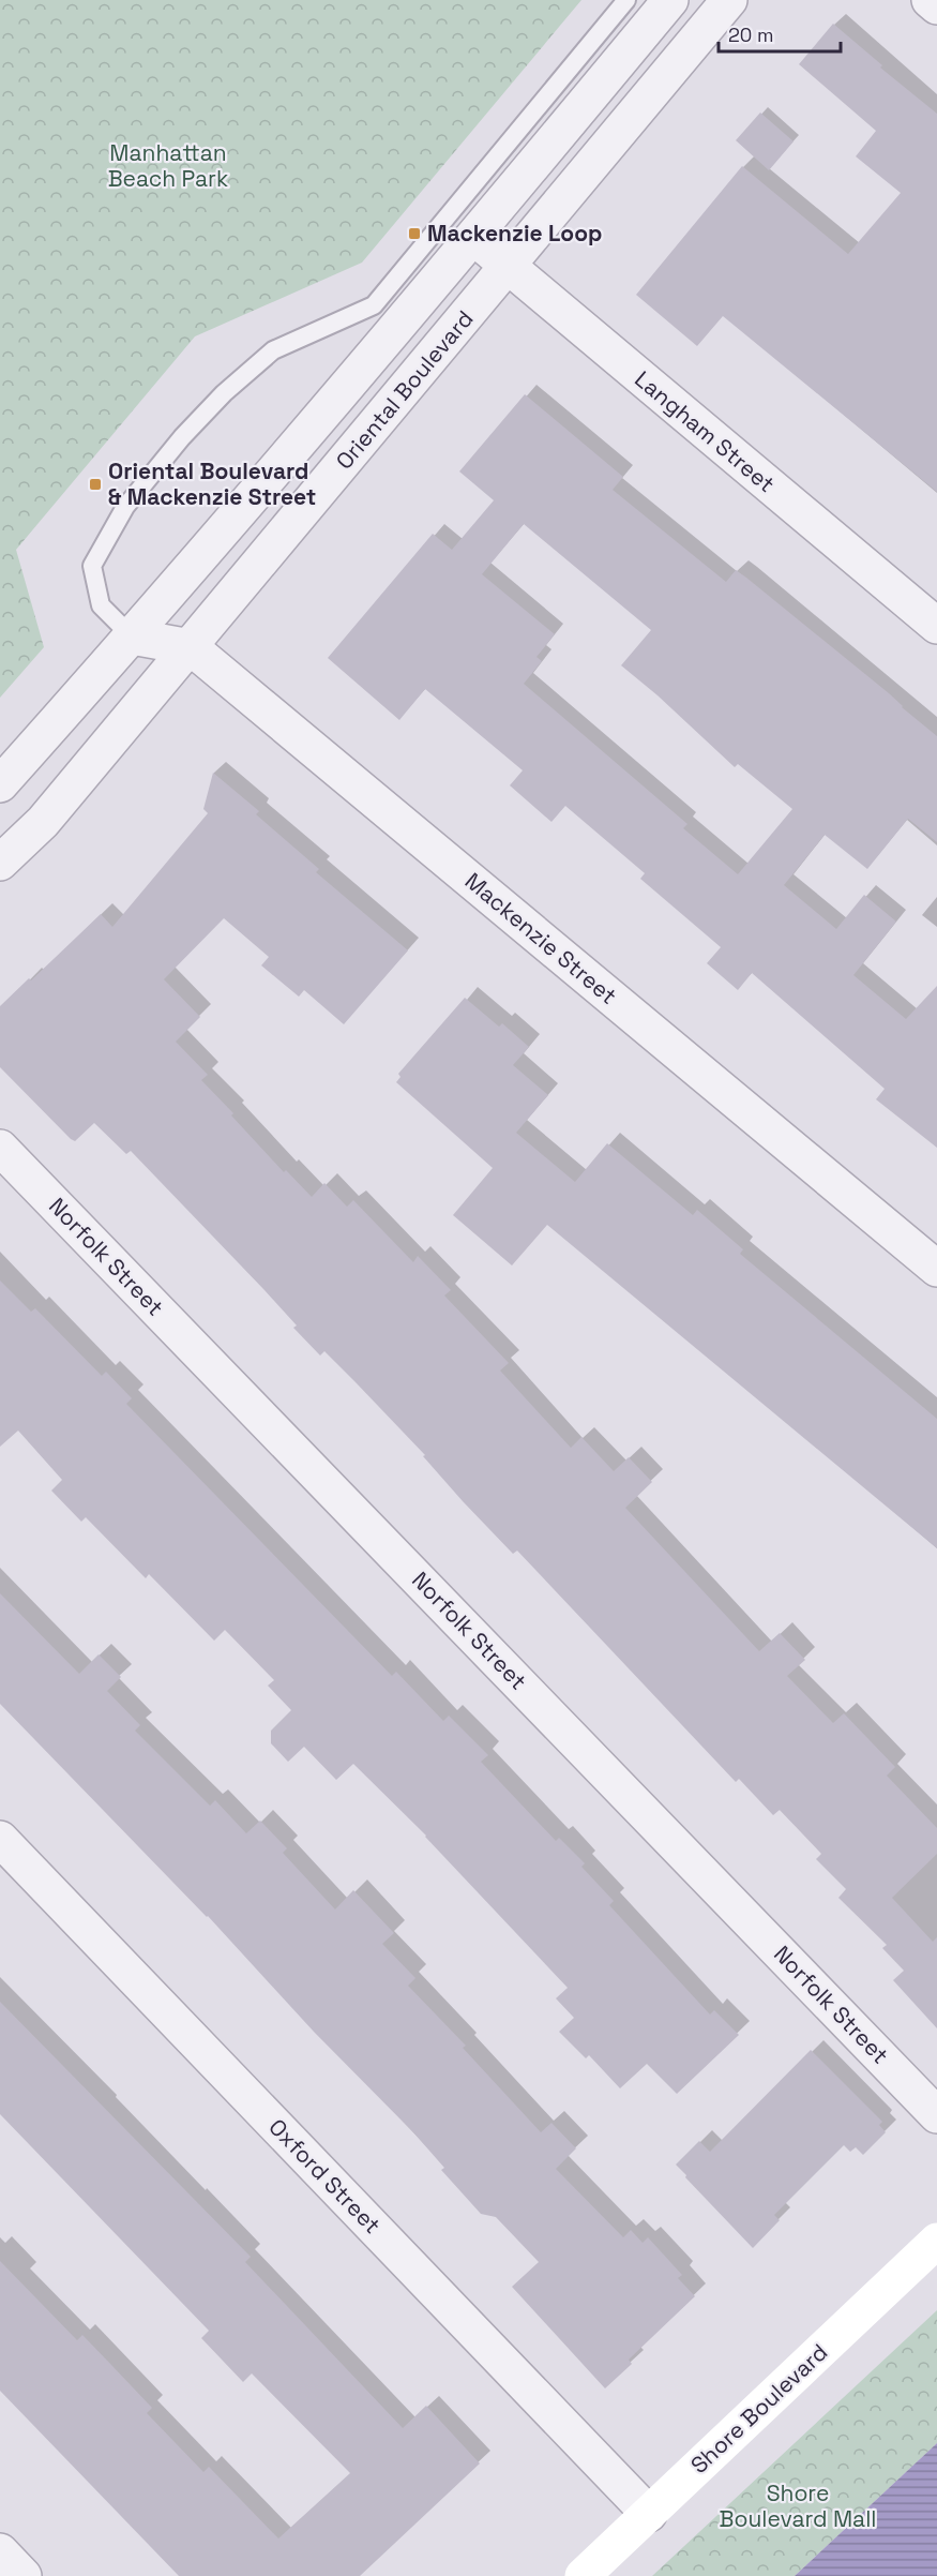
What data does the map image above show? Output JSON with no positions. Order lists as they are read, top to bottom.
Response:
{
  "streets": {
    "main road": ["Shore Boulevard"],
    "street": [
      "Oriental Boulevard",
      "Langham Street",
      "Mackenzie Street",
      "Norfolk Street",
      "Oxford Street"
    ]
  },
  "crossings": [
    ["Oriental Boulevard", "Langham Street"],
    ["Oriental Boulevard", "Mackenzie Street"],
    ["Oxford Street", "Shore Boulevard"]
  ],
  "parks": ["Manhattan Beach Park", "Shore Boulevard Mall"],
  "places": {
    "transit": ["Mackenzie Loop", "Oriental Boulevard & Mackenzie Street"]
  },
  "scale_bar": "20 m"
}
